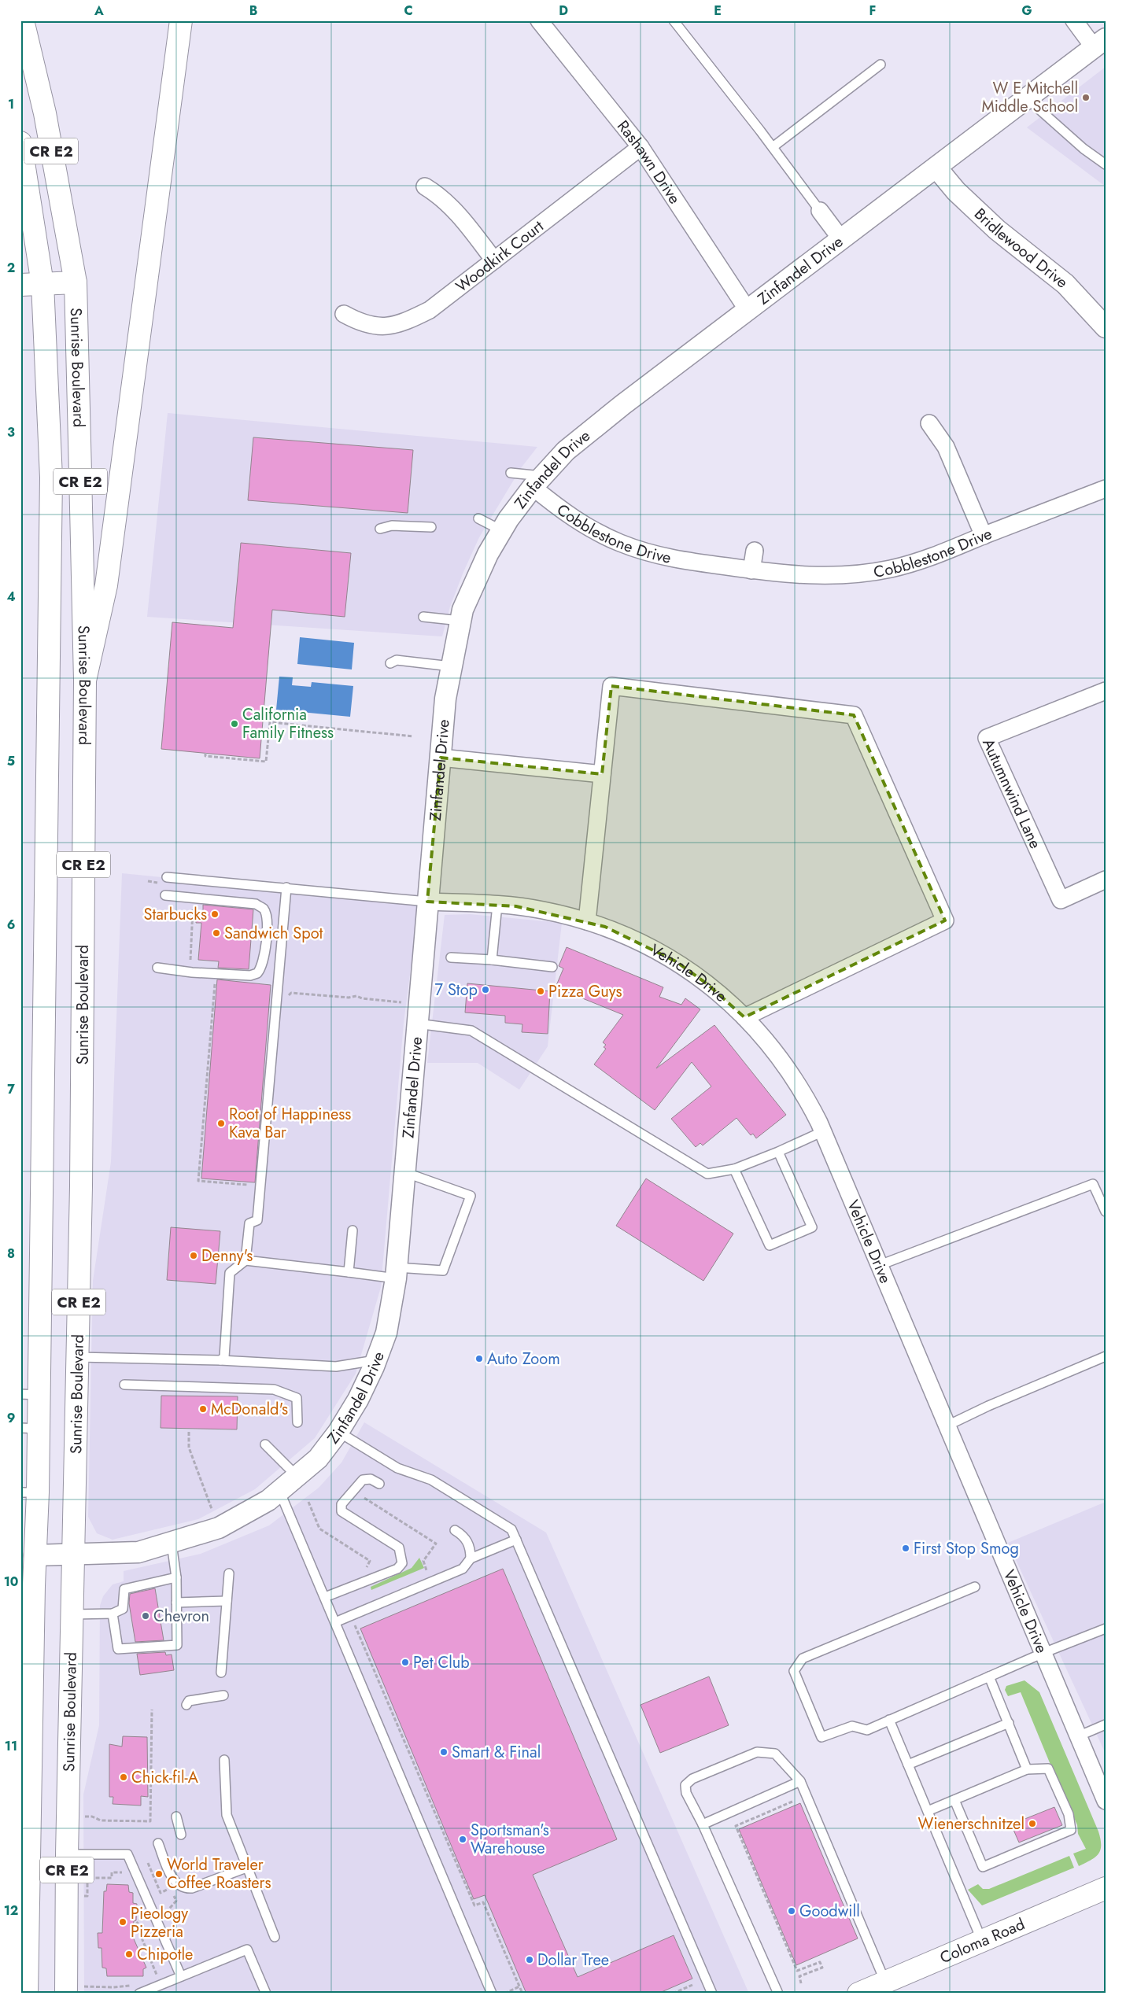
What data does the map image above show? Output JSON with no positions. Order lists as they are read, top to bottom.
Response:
{
  "streets": {
    "main road": ["CR E2", "Sunrise Boulevard", "Coloma Road"],
    "street": [
      "Rashawn Drive",
      "Bridlewood Drive",
      "Woodkirk Court",
      "Zinfandel Drive",
      "Cobblestone Drive",
      "Autumnwind Lane",
      "Vehicle Drive"
    ]
  },
  "crossings": [
    ["Rashawn Drive", "Woodkirk Court"],
    ["Rashawn Drive", "Zinfandel Drive"],
    ["Bridlewood Drive", "Zinfandel Drive"],
    ["Zinfandel Drive", "Sunrise Boulevard"],
    ["Zinfandel Drive", "Cobblestone Drive"],
    ["Zinfandel Drive", "Vehicle Drive"]
  ],
  "places": [
    "W E Mitchell Middle School",
    "California Family Fitness",
    "Starbucks",
    "Sandwich Spot",
    "7 Stop",
    "Pizza Guys",
    "Root of Happiness Kava Bar",
    "Denny's",
    "Auto Zoom",
    "McDonald's",
    "First Stop Smog",
    "Chevron",
    "Pet Club",
    "Smart & Final",
    "Chick-fil-A",
    "Wienerschnitzel",
    "Sportsman's Warehouse",
    "World Traveler Coffee Roasters",
    "Goodwill",
    "Pieology Pizzeria",
    "Chipotle",
    "Dollar Tree"
  ],
  "grid": {
    "columns": [
      "A",
      "B",
      "C",
      "D",
      "E",
      "F",
      "G"
    ],
    "rows": [
      "1",
      "2",
      "3",
      "4",
      "5",
      "6",
      "7",
      "8",
      "9",
      "10",
      "11",
      "12"
    ]
  }
}
